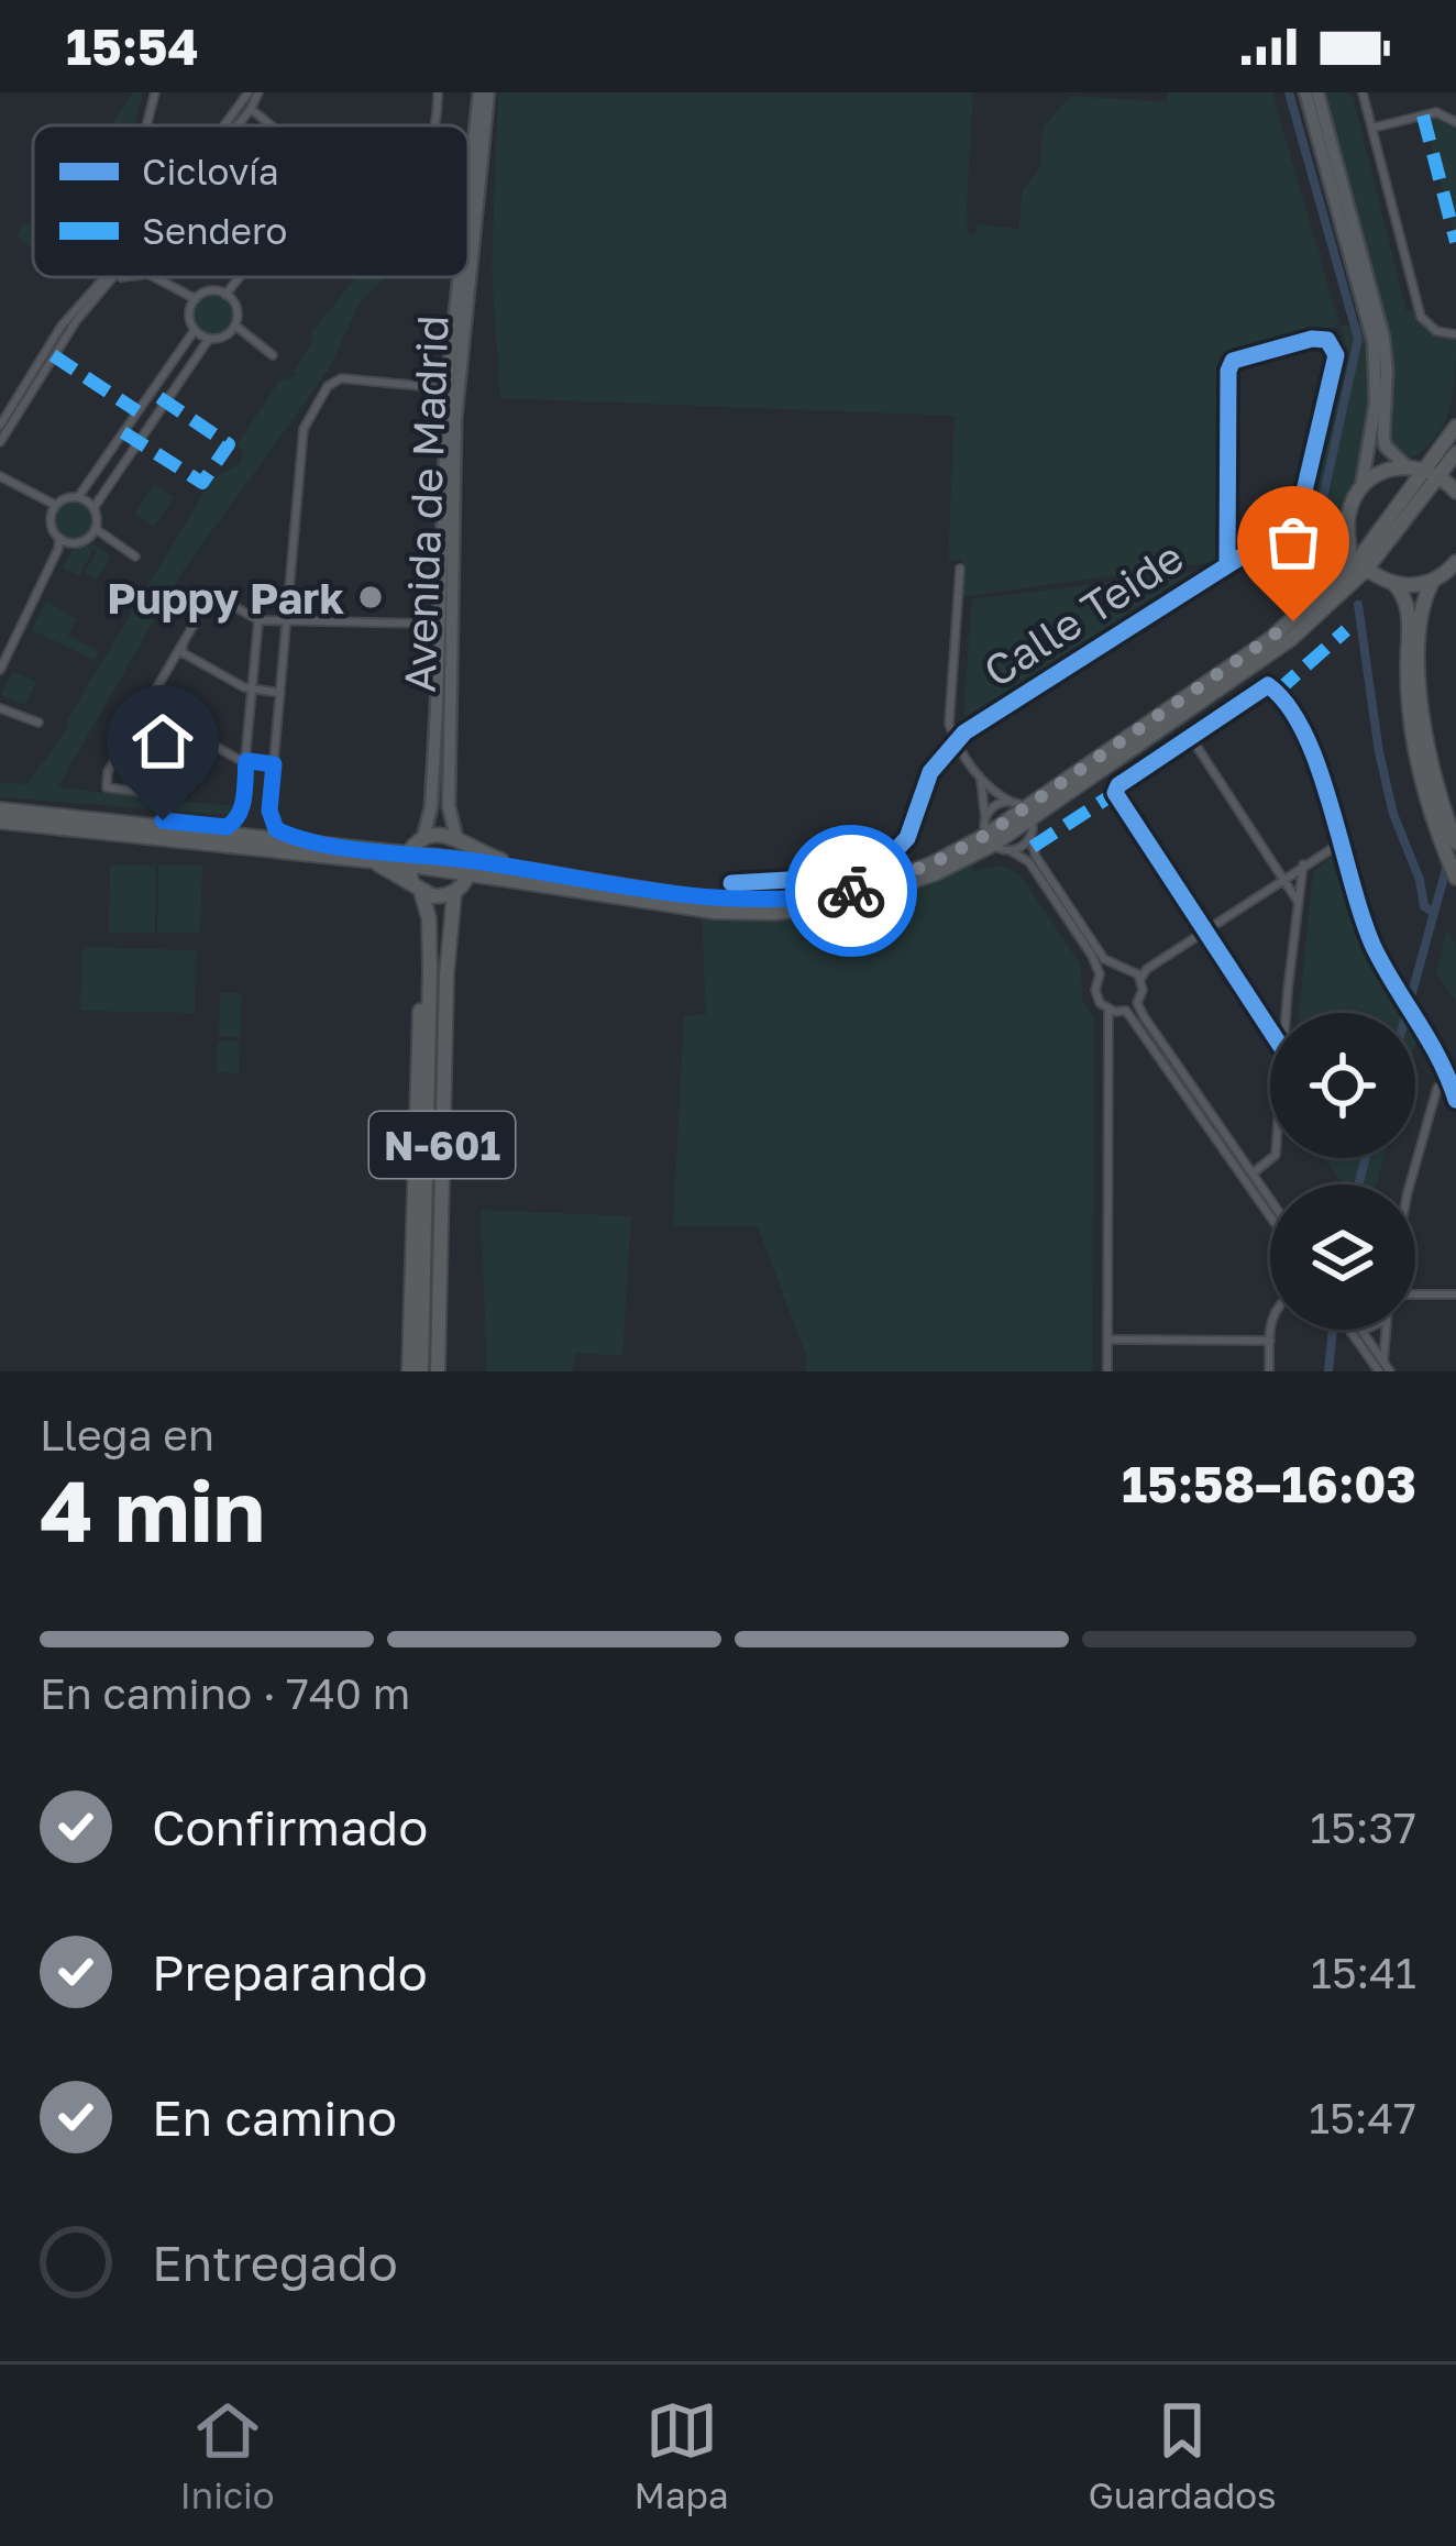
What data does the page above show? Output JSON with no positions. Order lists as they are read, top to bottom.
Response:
{
  "streets": {
    "highway": ["N-601"],
    "main road": ["Avenida de Madrid"],
    "street": ["Calle Teide"]
  },
  "places": ["Puppy Park"],
  "legend": ["Ciclovía", "Sendero"],
  "page": {
    "status": "15:54",
    "heading": ["4 min", "Llega en", "15:58–16:03"],
    "bar": "En camino · 740 m",
    "list": [
      ["Confirmado", "15:37"],
      ["Preparando", "15:41"],
      ["En camino", "15:47"],
      "Entregado"
    ],
    "tabs": ["Inicio", "Mapa", "Guardados"]
  }
}
